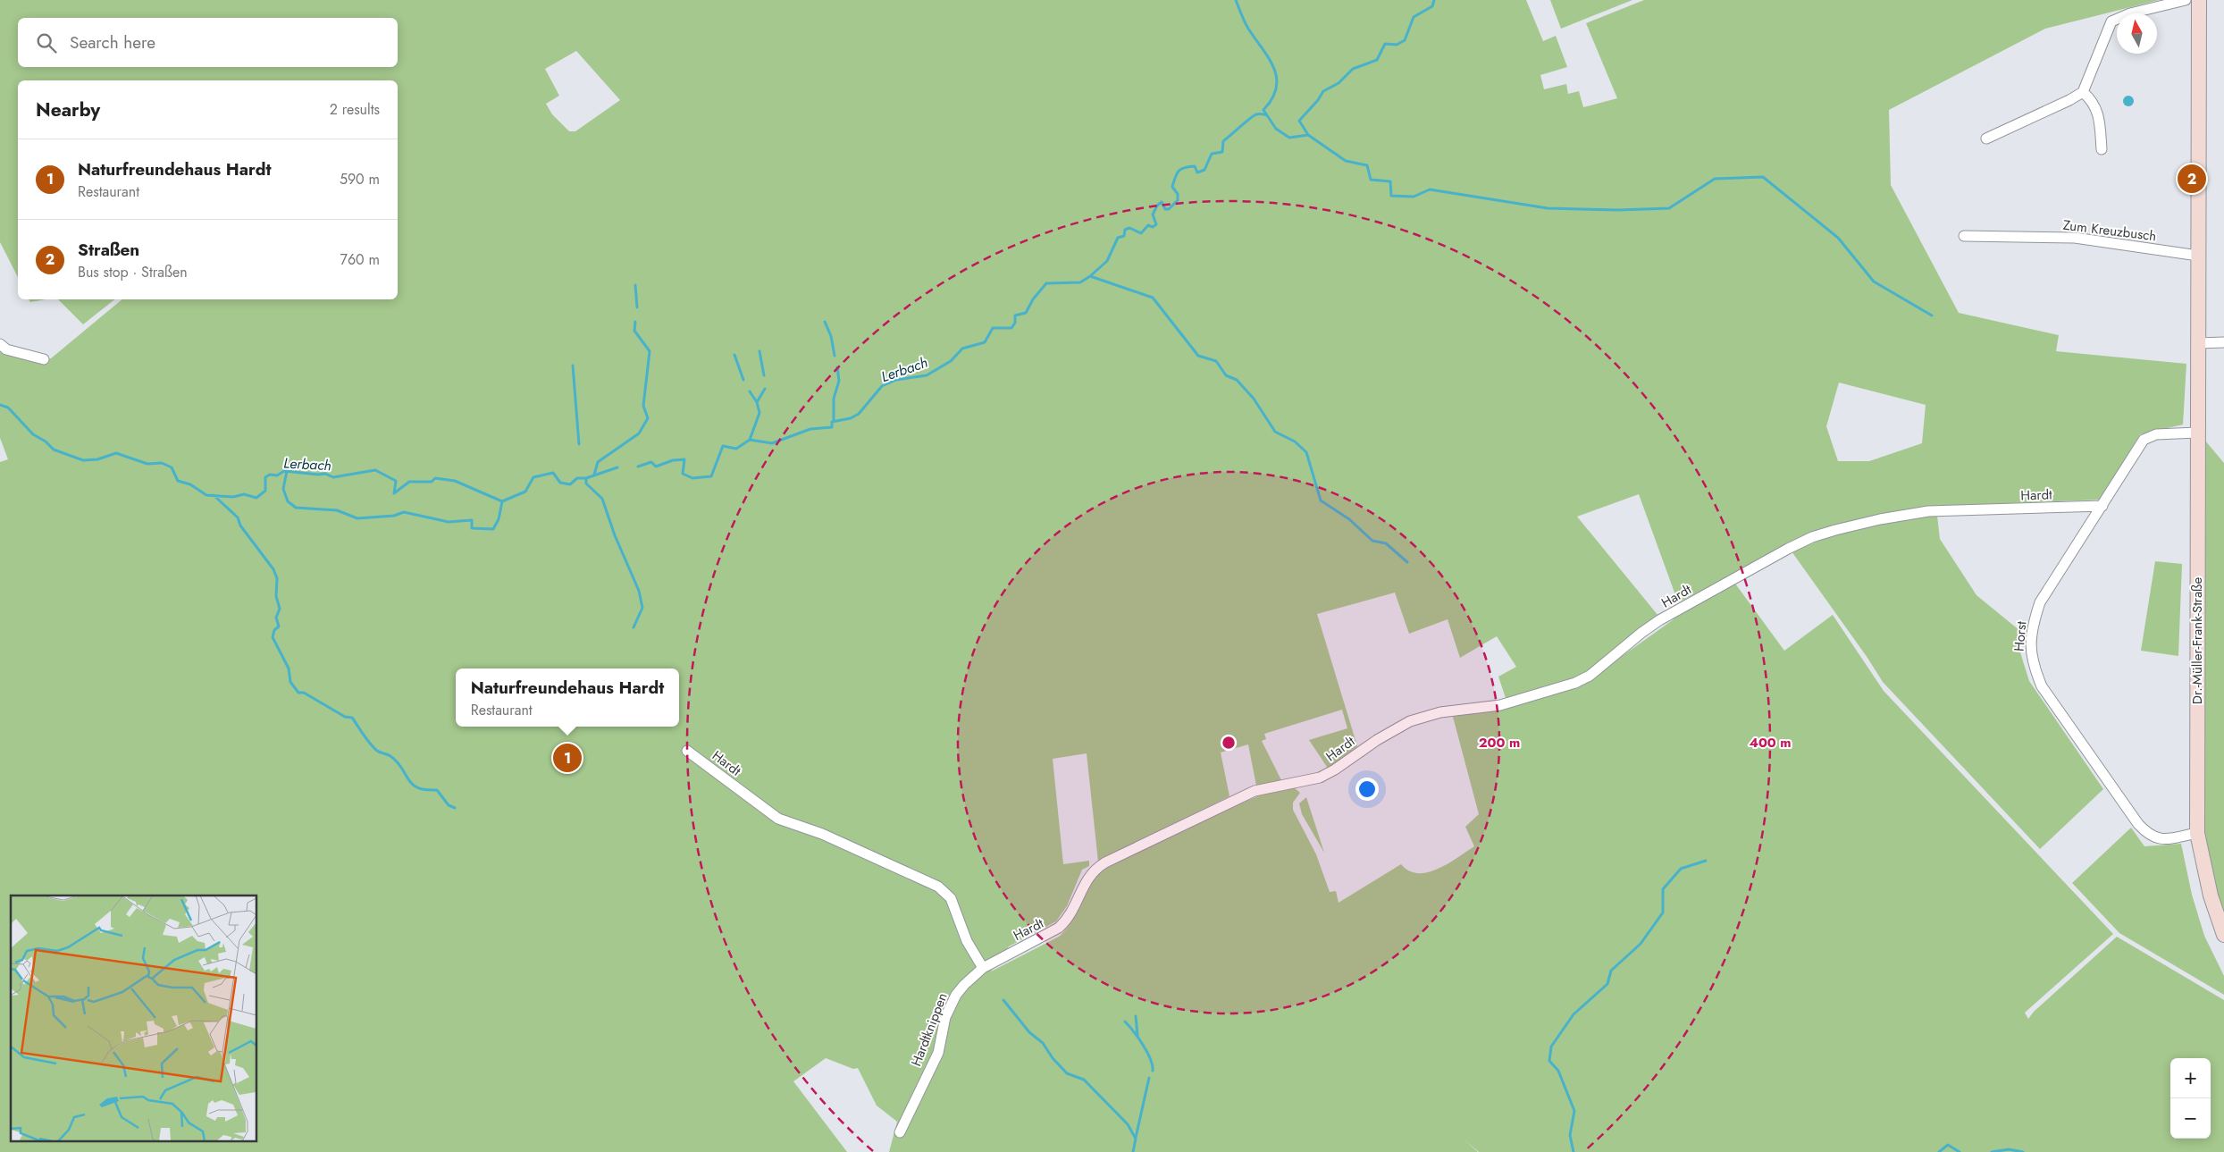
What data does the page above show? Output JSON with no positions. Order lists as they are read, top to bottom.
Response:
{
  "streets": {
    "main road": ["Dr.-Müller-Frank-Straße"],
    "street": [
      "Zum Kreuzbusch",
      "Hardt",
      "Horst",
      "Hardtknippen"
    ]
  },
  "crossings": [
    ["Zum Kreuzbusch", "Dr.-Müller-Frank-Straße"],
    ["Hardt", "Horst"],
    ["Hardt", "Hardtknippen"],
    ["Horst", "Dr.-Müller-Frank-Straße"]
  ],
  "water": ["Lerbach"],
  "north": "top",
  "page": {
    "search": "Search here",
    "heading": ["Nearby", "2 results"],
    "list": [
      {
        "mark": "1",
        "name": "Naturfreundehaus Hardt",
        "note": "Restaurant",
        "value": "590 m"
      },
      {
        "mark": "2",
        "name": "Straßen",
        "note": "Bus stop · Straßen",
        "value": "760 m"
      }
    ],
    "pins": ["2", "1"],
    "popup": ["Naturfreundehaus Hardt", "Restaurant"],
    "map_buttons": ["+", "−"]
  },
  "rings": ["200 m", "400 m"]
}
